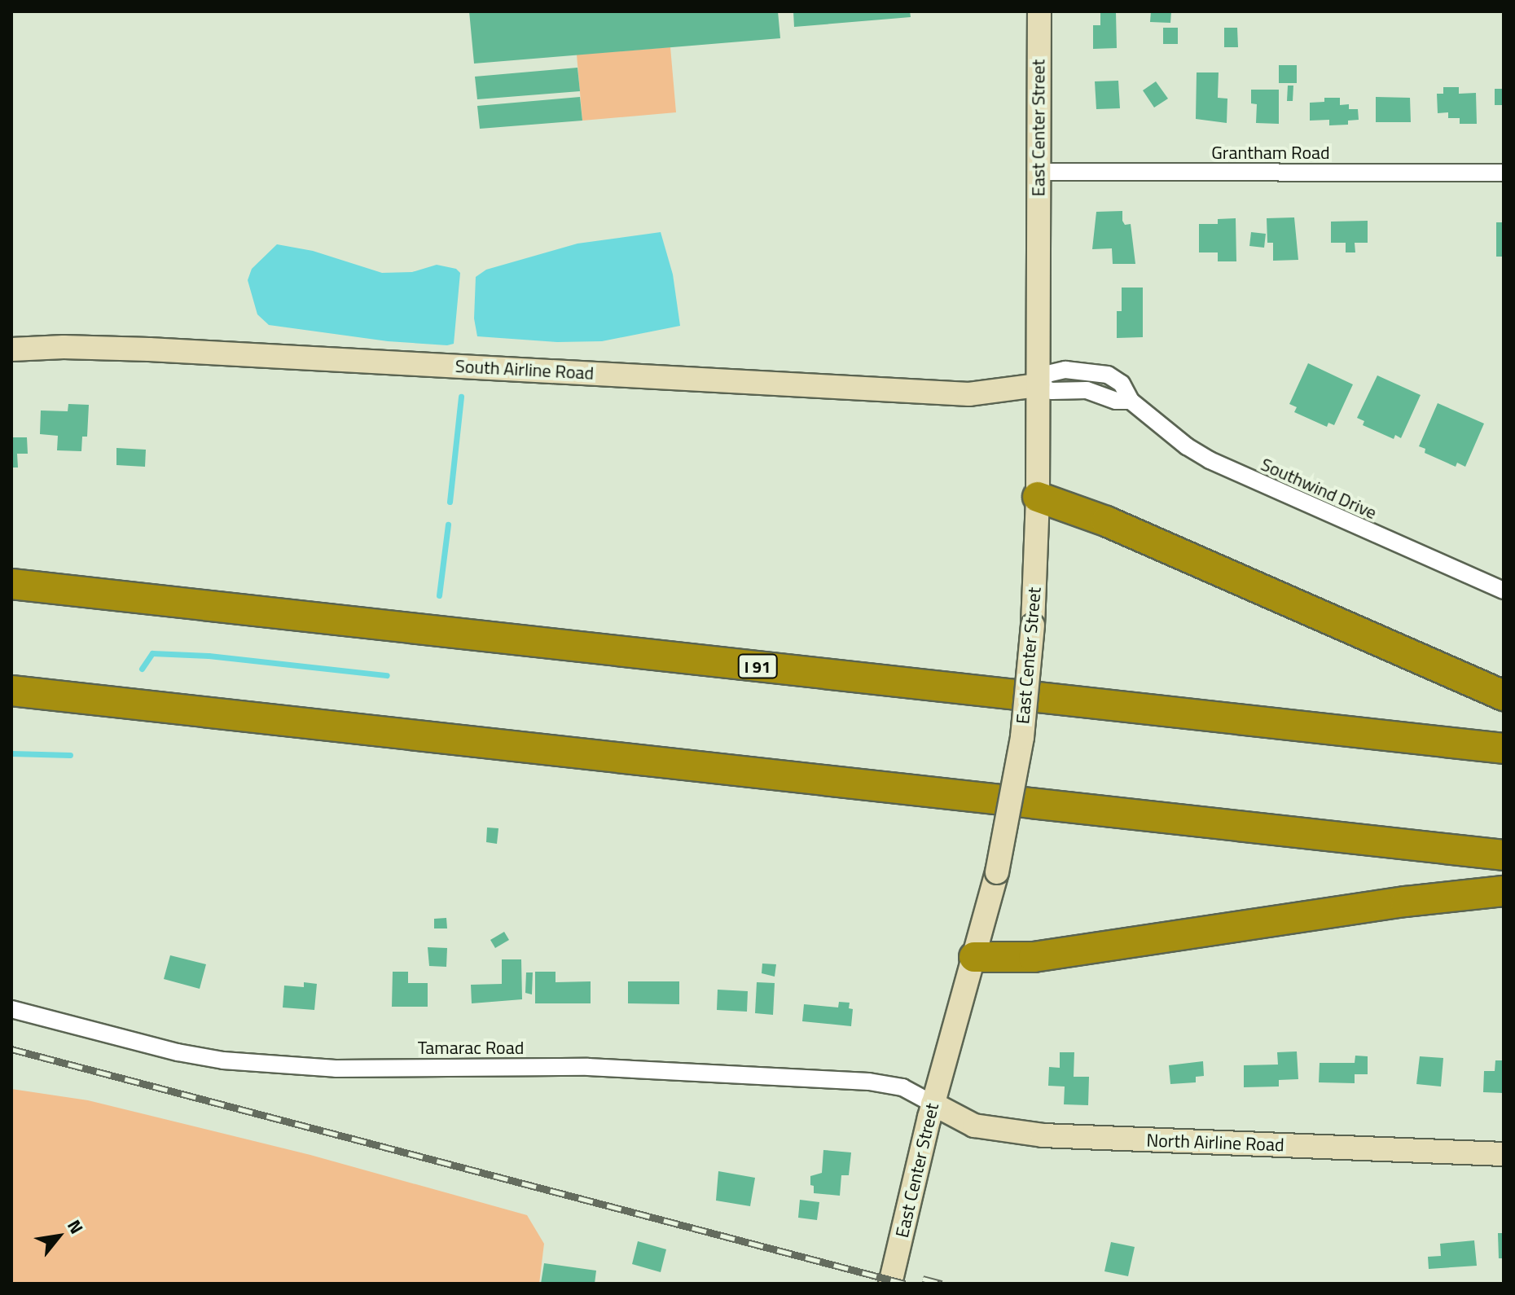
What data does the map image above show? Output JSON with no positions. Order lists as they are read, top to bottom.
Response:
{
  "streets": {
    "highway": ["I 91"],
    "main road": ["East Center Street", "South Airline Road", "North Airline Road"],
    "street": ["Grantham Road", "Southwind Drive", "Tamarac Road"]
  },
  "crossings": [
    ["East Center Street", "Grantham Road"],
    ["East Center Street", "South Airline Road"],
    ["East Center Street", "Southwind Drive"],
    ["East Center Street", "Tamarac Road"],
    ["East Center Street", "North Airline Road"],
    ["South Airline Road", "Southwind Drive"],
    ["Tamarac Road", "North Airline Road"]
  ],
  "north": "top right"
}
